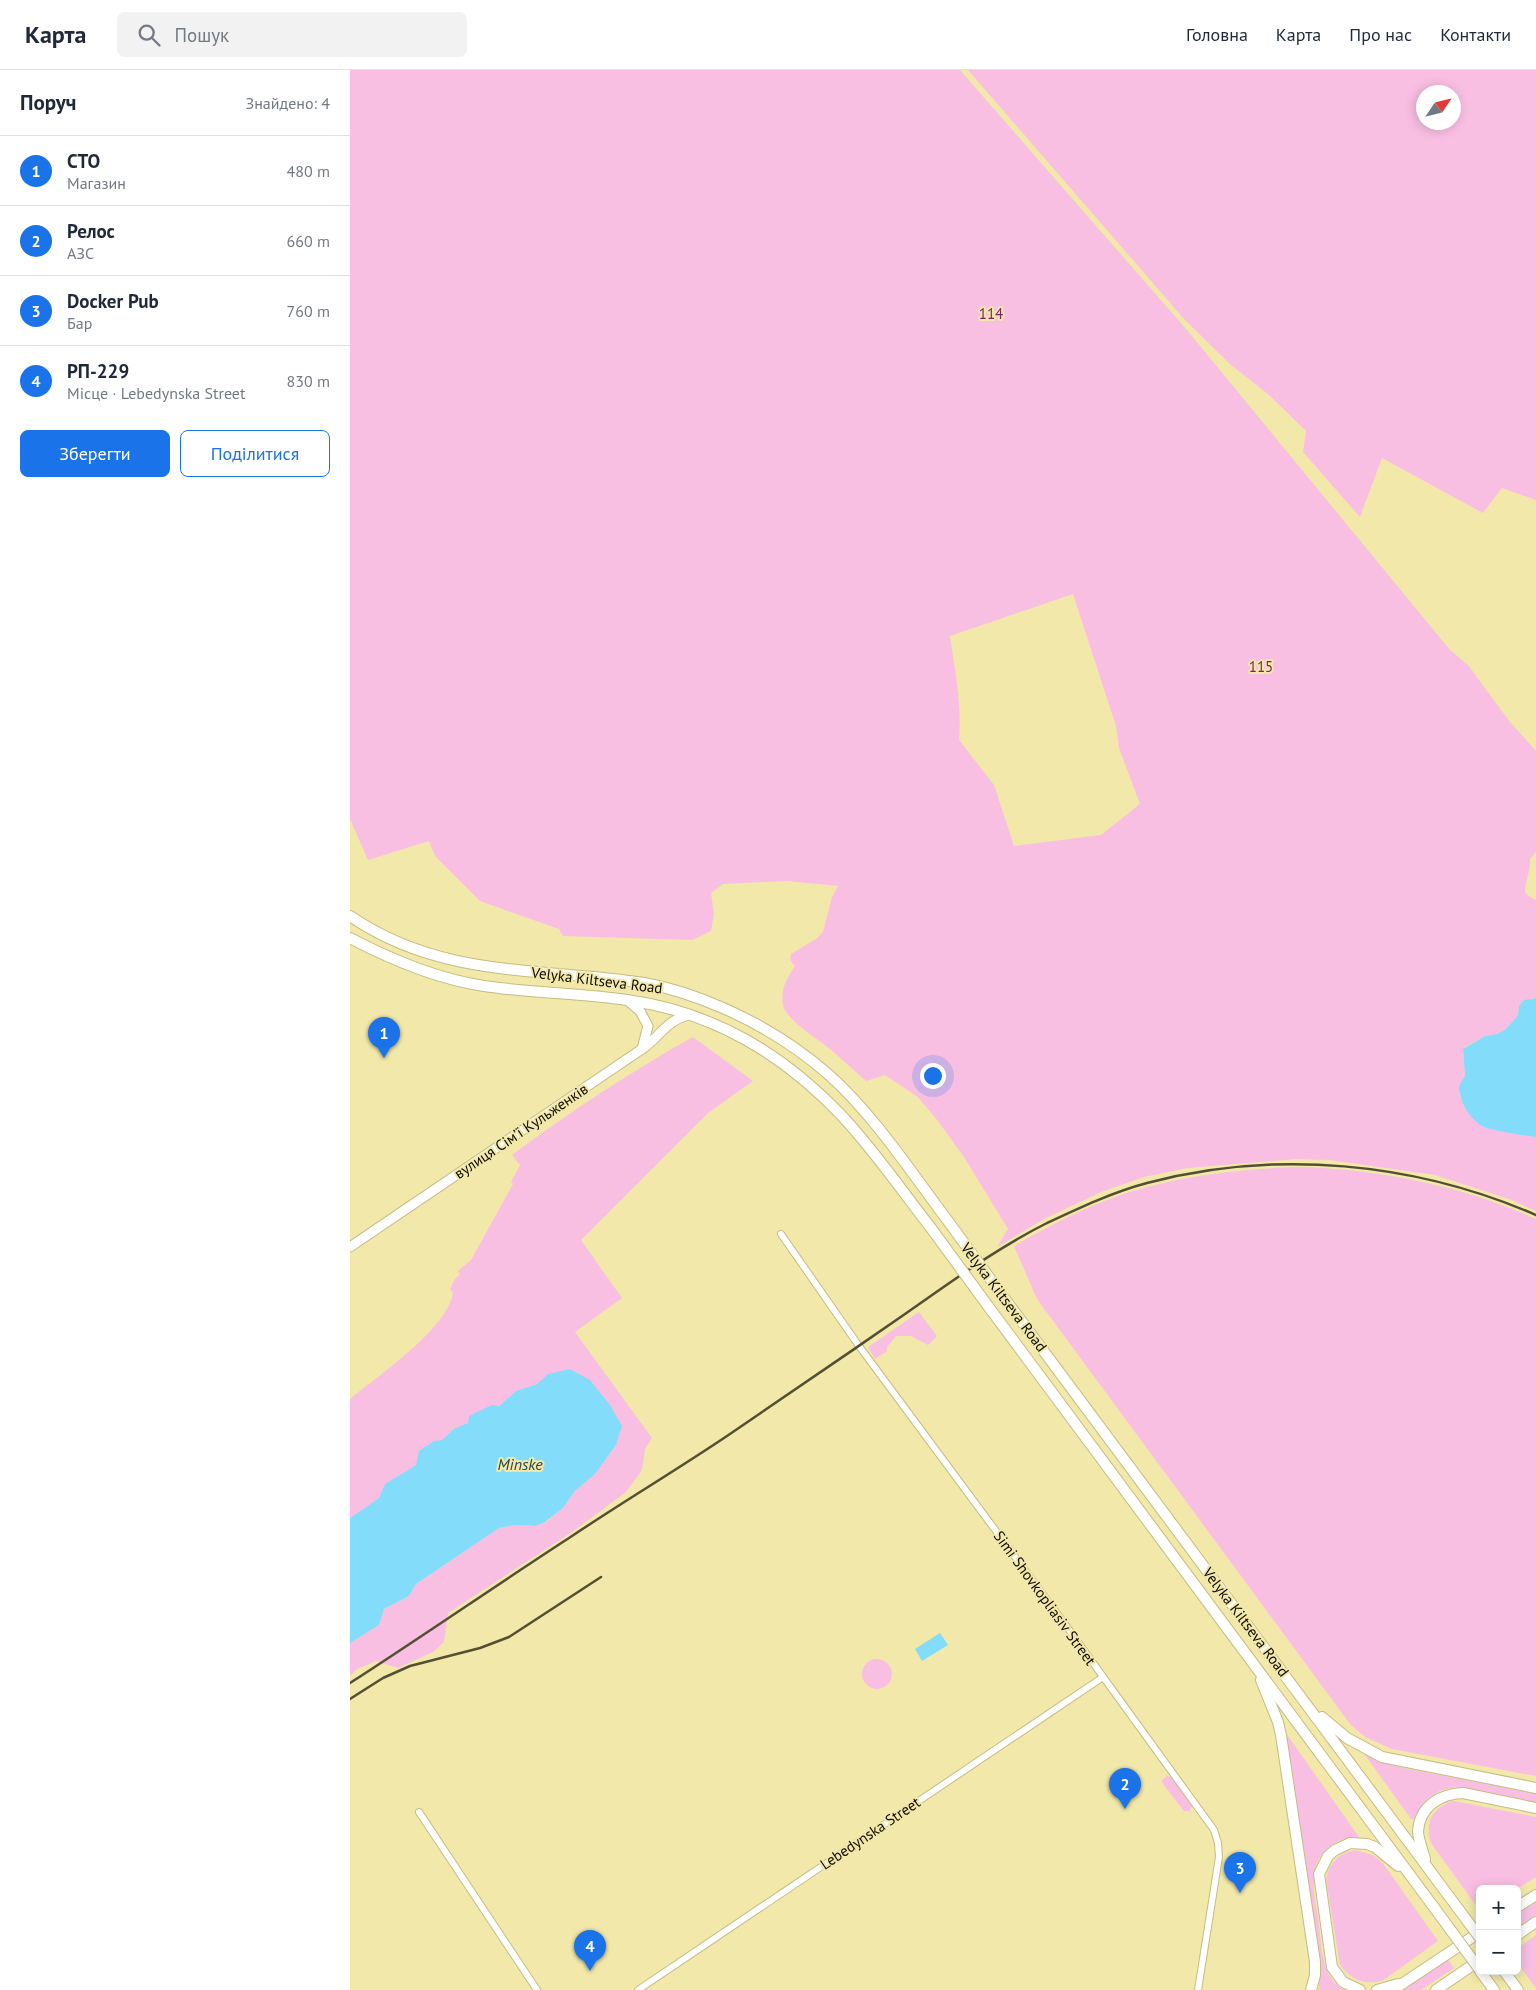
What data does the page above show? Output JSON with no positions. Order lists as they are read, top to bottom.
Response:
{
  "streets": {
    "main road": ["Velyka Kiltseva Road", "вулиця Сімʼї Кульженків"],
    "street": ["Simi Shovkopliasiv Street", "Lebedynska Street"]
  },
  "crossings": [
    ["Velyka Kiltseva Road", "вулиця Сімʼї Кульженків"],
    ["Simi Shovkopliasiv Street", "Lebedynska Street"]
  ],
  "water": ["Minske"],
  "parks": ["114", "115"],
  "north": "top right",
  "page": {
    "header": "Карта",
    "search": "Пошук",
    "nav": [
      "Головна",
      "Карта",
      "Про нас",
      "Контакти"
    ],
    "heading": ["Поруч", "Знайдено: 4"],
    "list": [
      {
        "mark": "1",
        "name": "СТО",
        "note": "Магазин",
        "value": "480 m"
      },
      {
        "mark": "2",
        "name": "Релос",
        "note": "АЗС",
        "value": "660 m"
      },
      {
        "mark": "3",
        "name": "Docker Pub",
        "note": "Бар",
        "value": "760 m"
      },
      {
        "mark": "4",
        "name": "РП-229",
        "note": "Місце · Lebedynska Street",
        "value": "830 m"
      }
    ],
    "buttons": ["Зберегти", "Поділитися"],
    "pins": [
      "1",
      "2",
      "3",
      "4"
    ],
    "map_buttons": ["+", "−"]
  }
}
